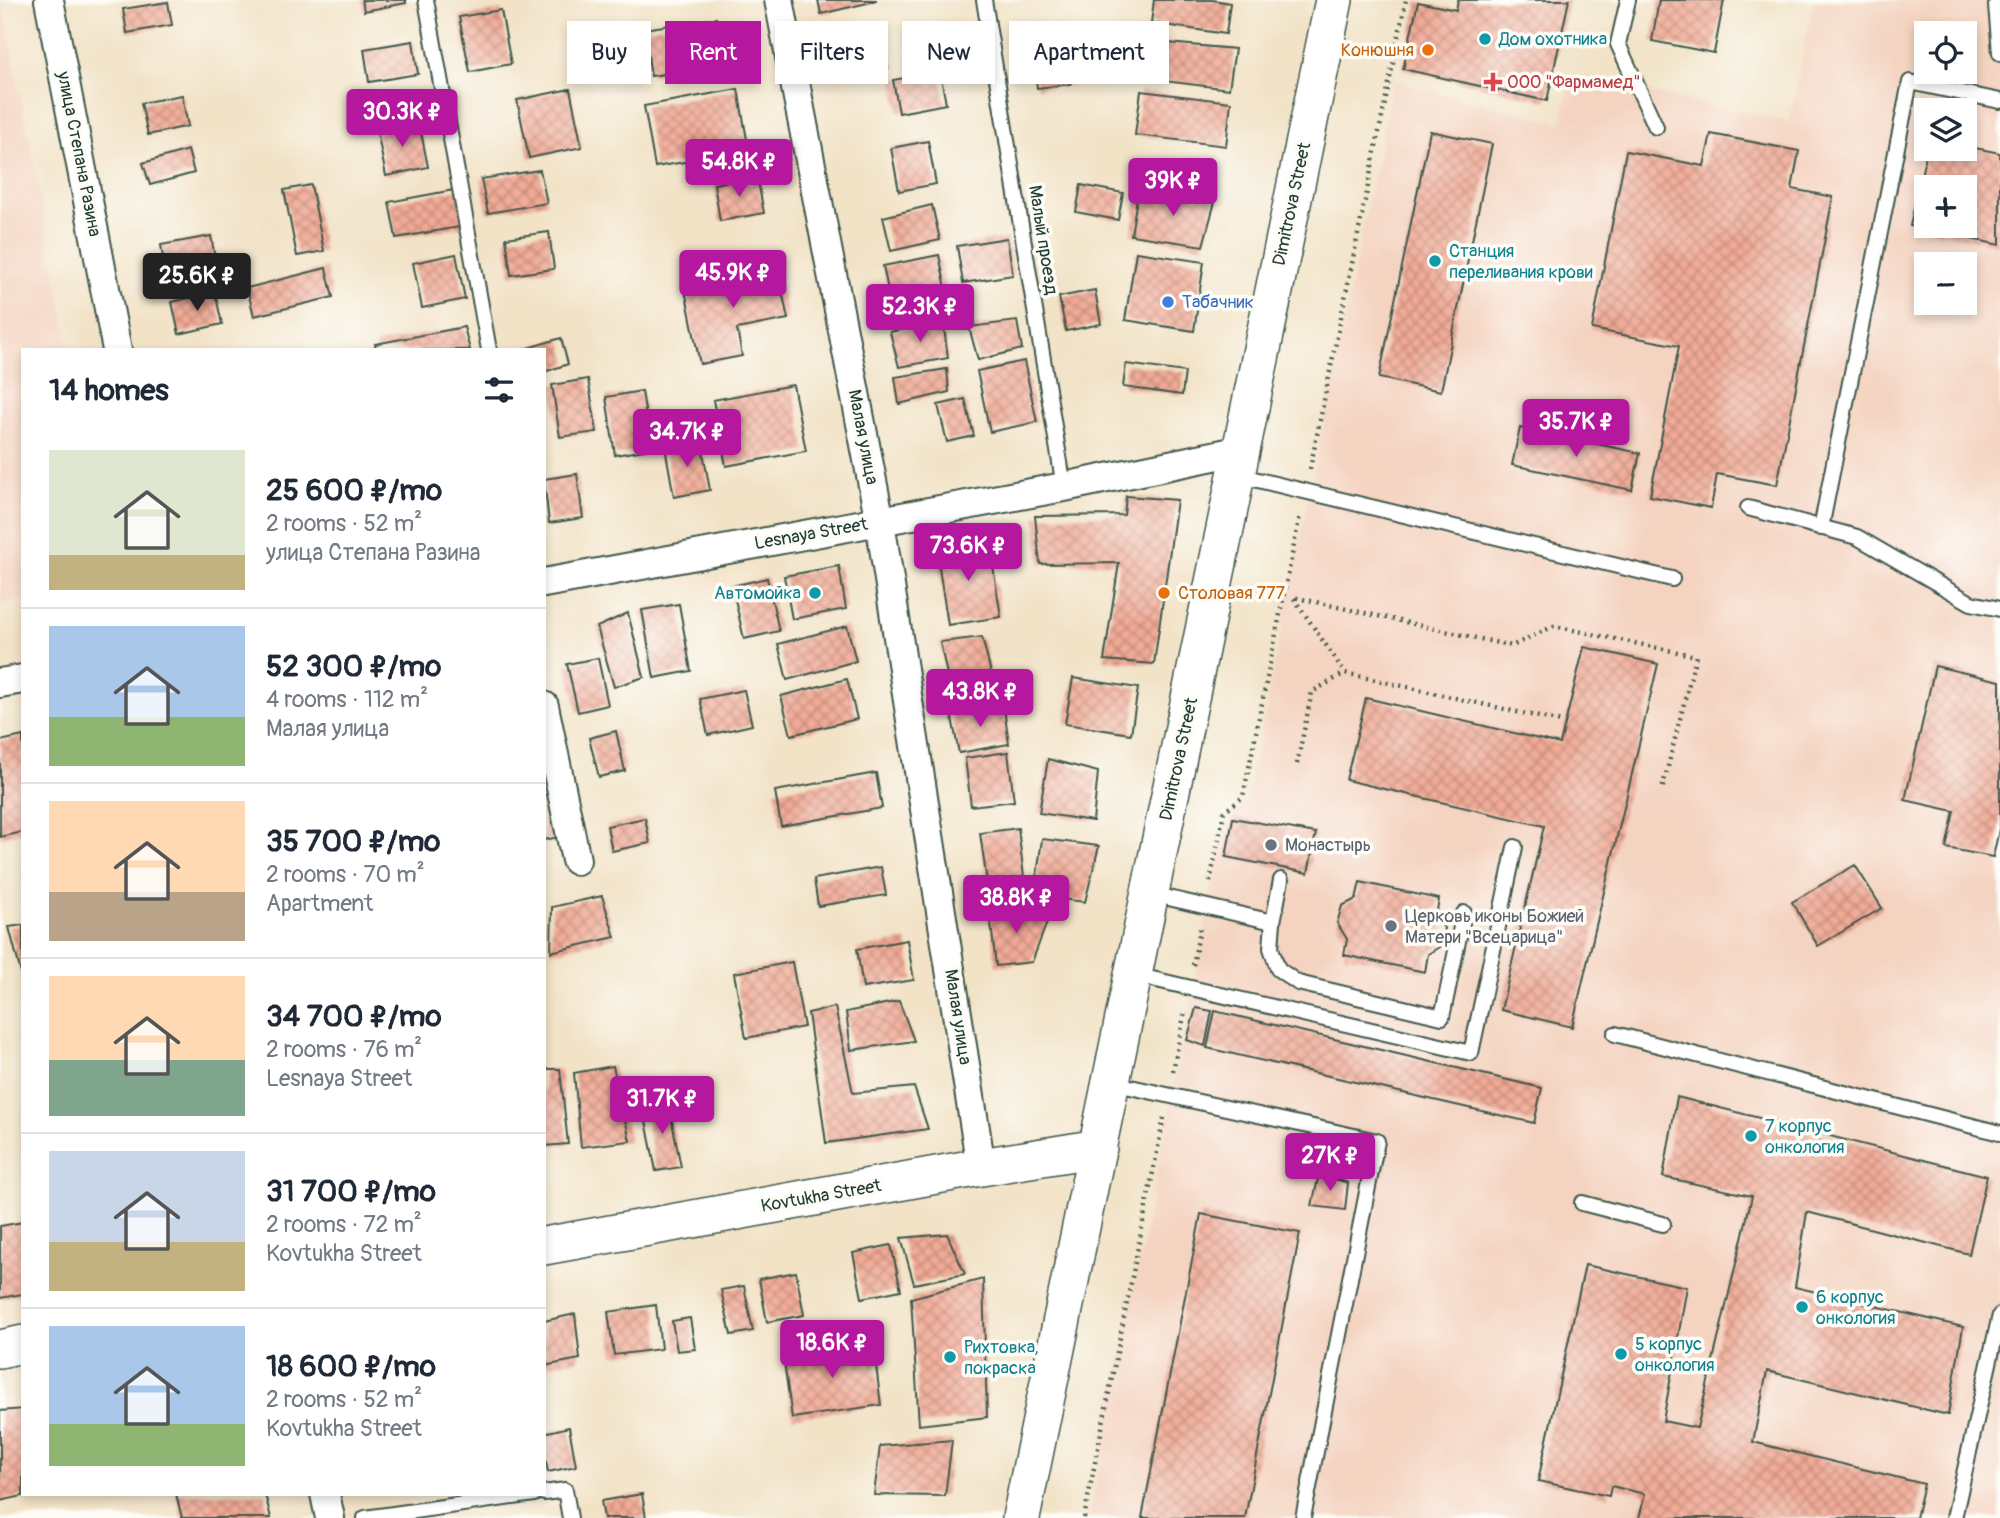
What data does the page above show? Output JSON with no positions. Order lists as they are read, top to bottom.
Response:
{
  "streets": {
    "street": [
      "улица Степана Разина",
      "Dimitrova Street",
      "Малая улица",
      "Lesnaya Street",
      "Kovtukha Street"
    ],
    "lane": ["Малый проезд"]
  },
  "crossings": [
    ["Dimitrova Street", "Lesnaya Street"],
    ["Dimitrova Street", "Kovtukha Street"],
    ["Малый проезд", "Lesnaya Street"],
    ["Малая улица", "Lesnaya Street"],
    ["Малая улица", "Kovtukha Street"]
  ],
  "places": {
    "other": [
      "Дом охотника",
      "Конюшня",
      "Станция переливания крови",
      "Табачник",
      "Автомойка",
      "Столовая 777",
      "Монастырь",
      "Церковь иконы Божией Матери \"Всецарица\"",
      "7 корпус онкология",
      "6 корпус онкология",
      "5 корпус онкология",
      "Рихтовка, покраска"
    ],
    "health": ["ООО \"Фармамед\""]
  },
  "page": {
    "map_buttons": ["+", "−"],
    "chip": [
      "Buy",
      "Rent",
      "Filters",
      "New",
      "Apartment"
    ],
    "price": [
      "30.3K ₽",
      "54.8K ₽",
      "39K ₽",
      "45.9K ₽",
      "25.6K ₽",
      "52.3K ₽",
      "35.7K ₽",
      "34.7K ₽",
      "73.6K ₽",
      "43.8K ₽",
      "38.8K ₽",
      "31.7K ₽",
      "27K ₽",
      "18.6K ₽"
    ],
    "heading": "14 homes",
    "list": [
      {
        "name": "25 600 ₽/mo",
        "note": "2 rooms · 52 m² · улица Степана Разина"
      },
      {
        "name": "52 300 ₽/mo",
        "note": "4 rooms · 112 m² · Малая улица"
      },
      {
        "name": "35 700 ₽/mo",
        "note": "2 rooms · 70 m² · Apartment"
      },
      {
        "name": "34 700 ₽/mo",
        "note": "2 rooms · 76 m² · Lesnaya Street"
      },
      {
        "name": "31 700 ₽/mo",
        "note": "2 rooms · 72 m² · Kovtukha Street"
      },
      {
        "name": "18 600 ₽/mo",
        "note": "2 rooms · 52 m² · Kovtukha Street"
      }
    ]
  }
}
